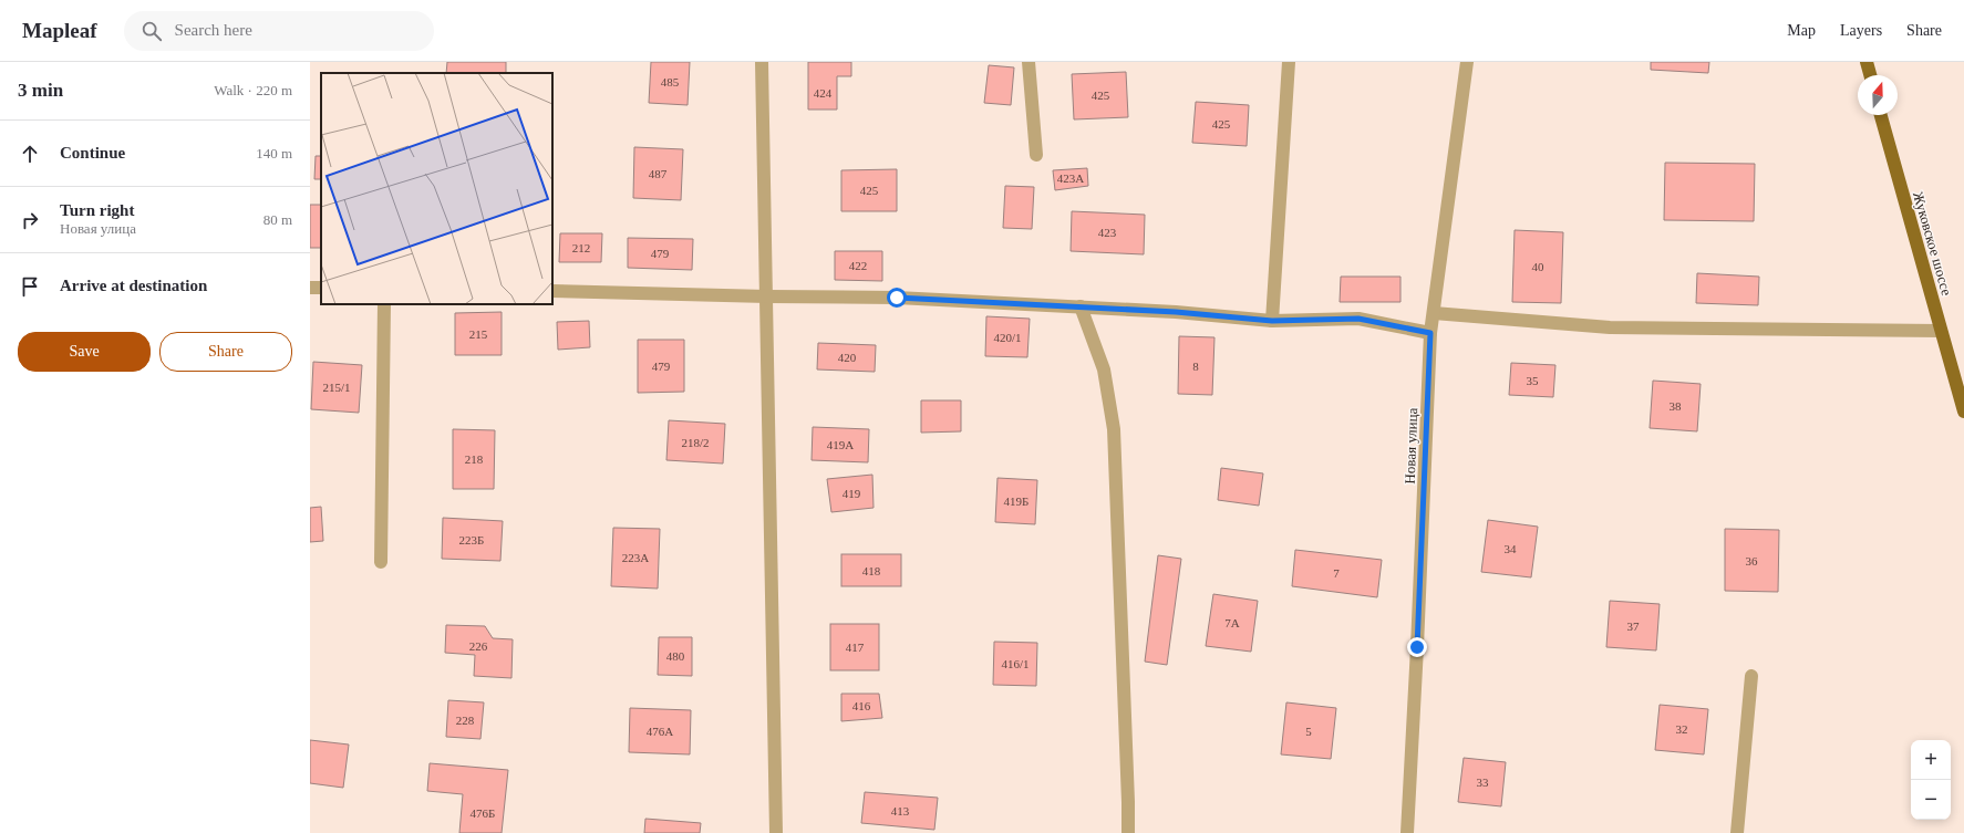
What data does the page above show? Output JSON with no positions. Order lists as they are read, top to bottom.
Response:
{
  "streets": {
    "main road": ["Жуковское шоссе"],
    "street": ["Новая улица"]
  },
  "house_numbers": [
    "485",
    "424",
    "425",
    "425",
    "487",
    "423А",
    "425",
    "423",
    "212",
    "479",
    "422",
    "40",
    "215",
    "420/1",
    "420",
    "479",
    "8",
    "35",
    "215/1",
    "38",
    "218/2",
    "419А",
    "218",
    "419",
    "419Б",
    "223Б",
    "34",
    "223А",
    "36",
    "418",
    "7",
    "7А",
    "37",
    "226",
    "417",
    "480",
    "416/1",
    "416",
    "228",
    "32",
    "476А",
    "5",
    "33",
    "413",
    "476Б"
  ],
  "north": "top",
  "page": {
    "header": "Mapleaf",
    "search": "Search here",
    "nav": ["Map", "Layers", "Share"],
    "heading": ["3 min", "Walk · 220 m"],
    "list": [
      ["Continue", "140 m"],
      ["Turn right", "Новая улица", "80 m"],
      "Arrive at destination"
    ],
    "buttons": ["Save", "Share"],
    "map_buttons": ["+", "−"]
  }
}
